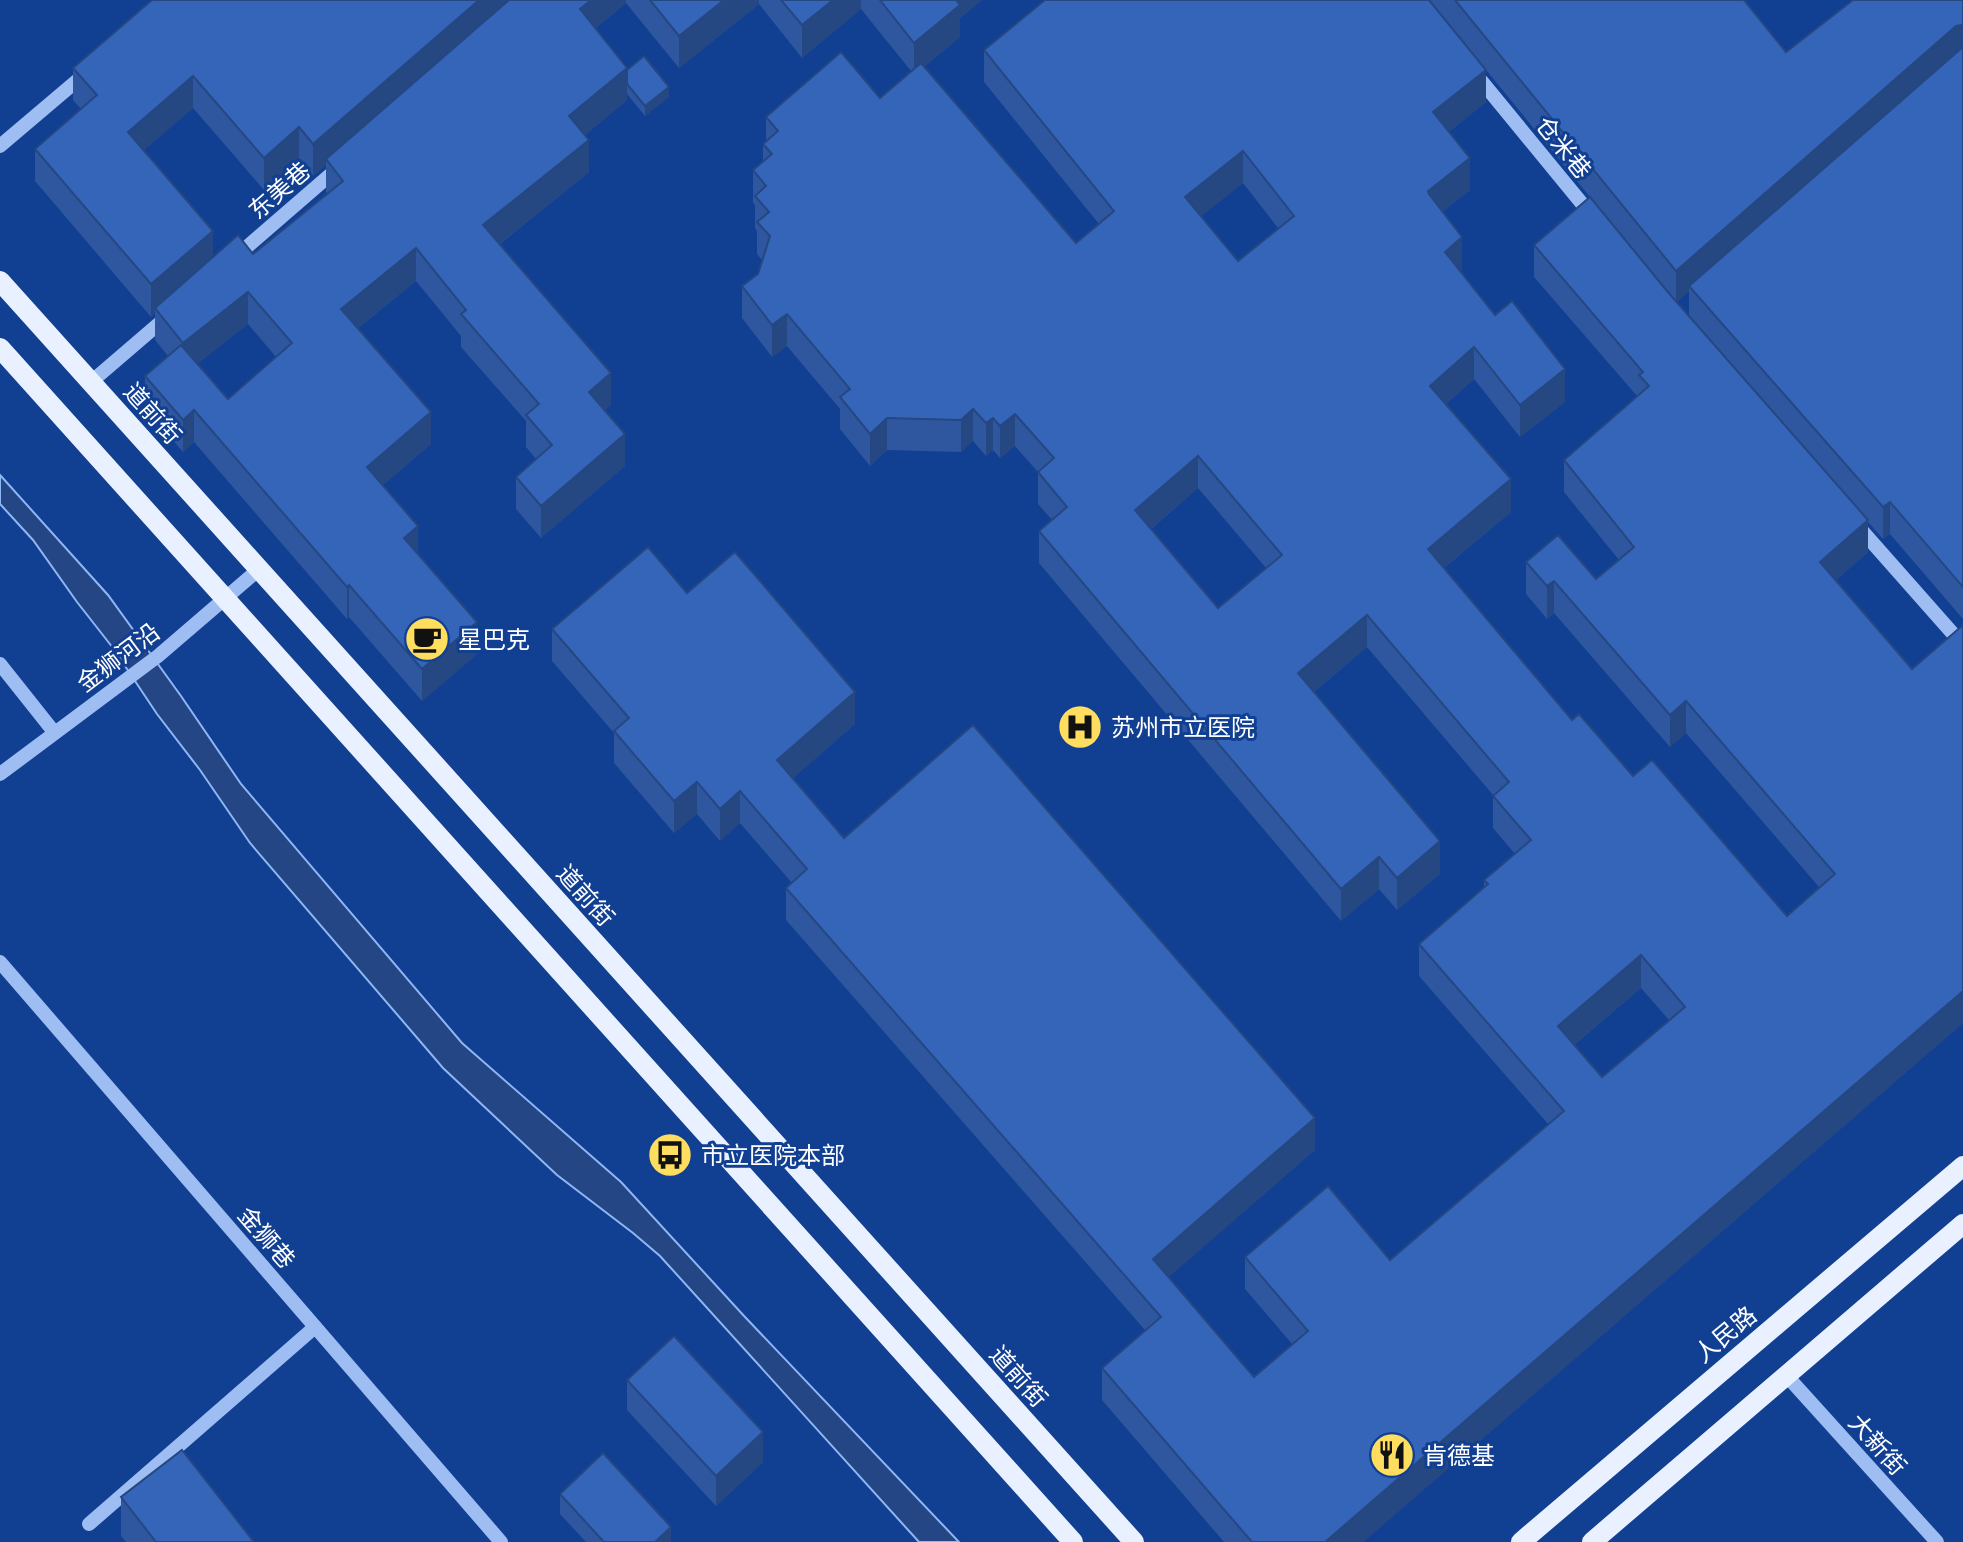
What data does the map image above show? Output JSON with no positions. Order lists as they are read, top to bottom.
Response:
{
  "streets": {
    "main road": ["道前街", "人民路"],
    "street": [
      "仓米巷",
      "东美巷",
      "金狮河沿",
      "金狮巷",
      "大新街"
    ]
  },
  "crossings": [
    ["道前街", "金狮河沿"]
  ],
  "places": {
    "cafe": ["星巴克"],
    "hospital": ["苏州市立医院"],
    "bus stop": ["市立医院本部"],
    "restaurant": ["肯德基"]
  }
}
